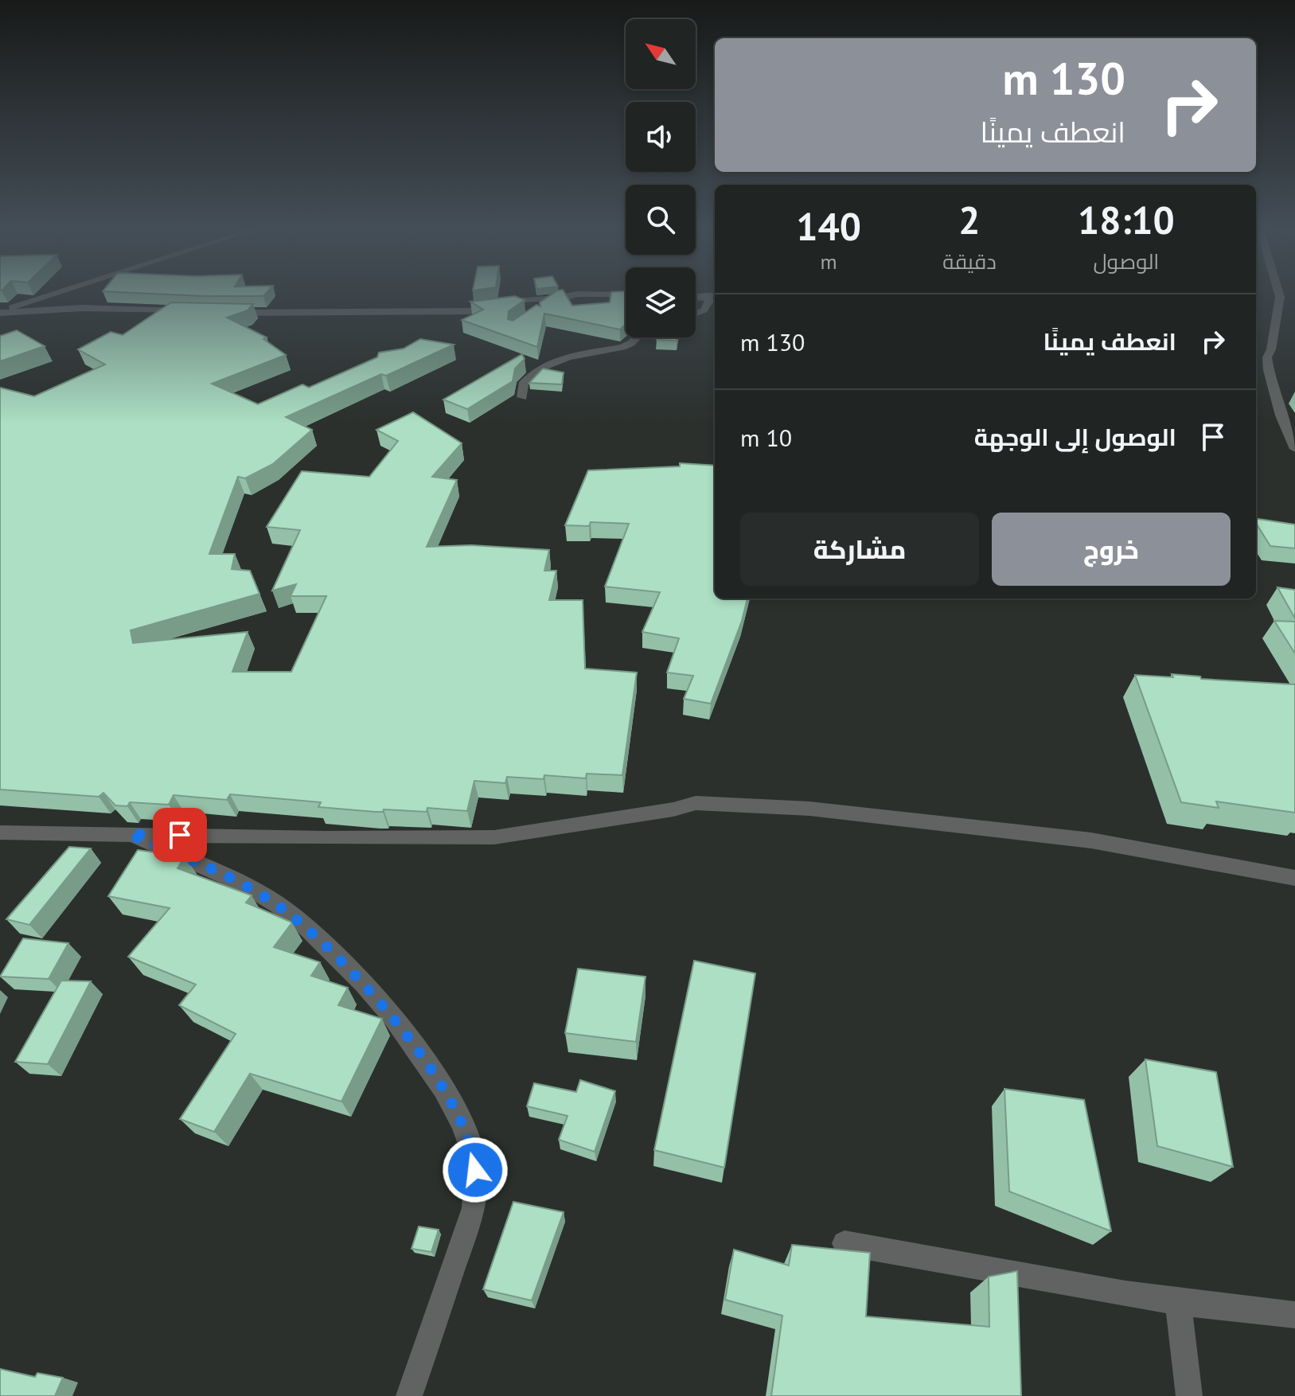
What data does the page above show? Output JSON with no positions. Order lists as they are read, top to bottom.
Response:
{
  "north": "top left",
  "page": {
    "turn": ["130 m", "انعطف يمينًا"],
    "eta": [
      "18:10",
      "الوصول",
      "2",
      "دقيقة",
      "140",
      "m"
    ],
    "list": [
      {
        "name": "انعطف يمينًا",
        "value": "130 m"
      },
      {
        "name": "الوصول إلى الوجهة",
        "value": "10 m"
      }
    ],
    "buttons": ["خروج", "مشاركة"]
  }
}
